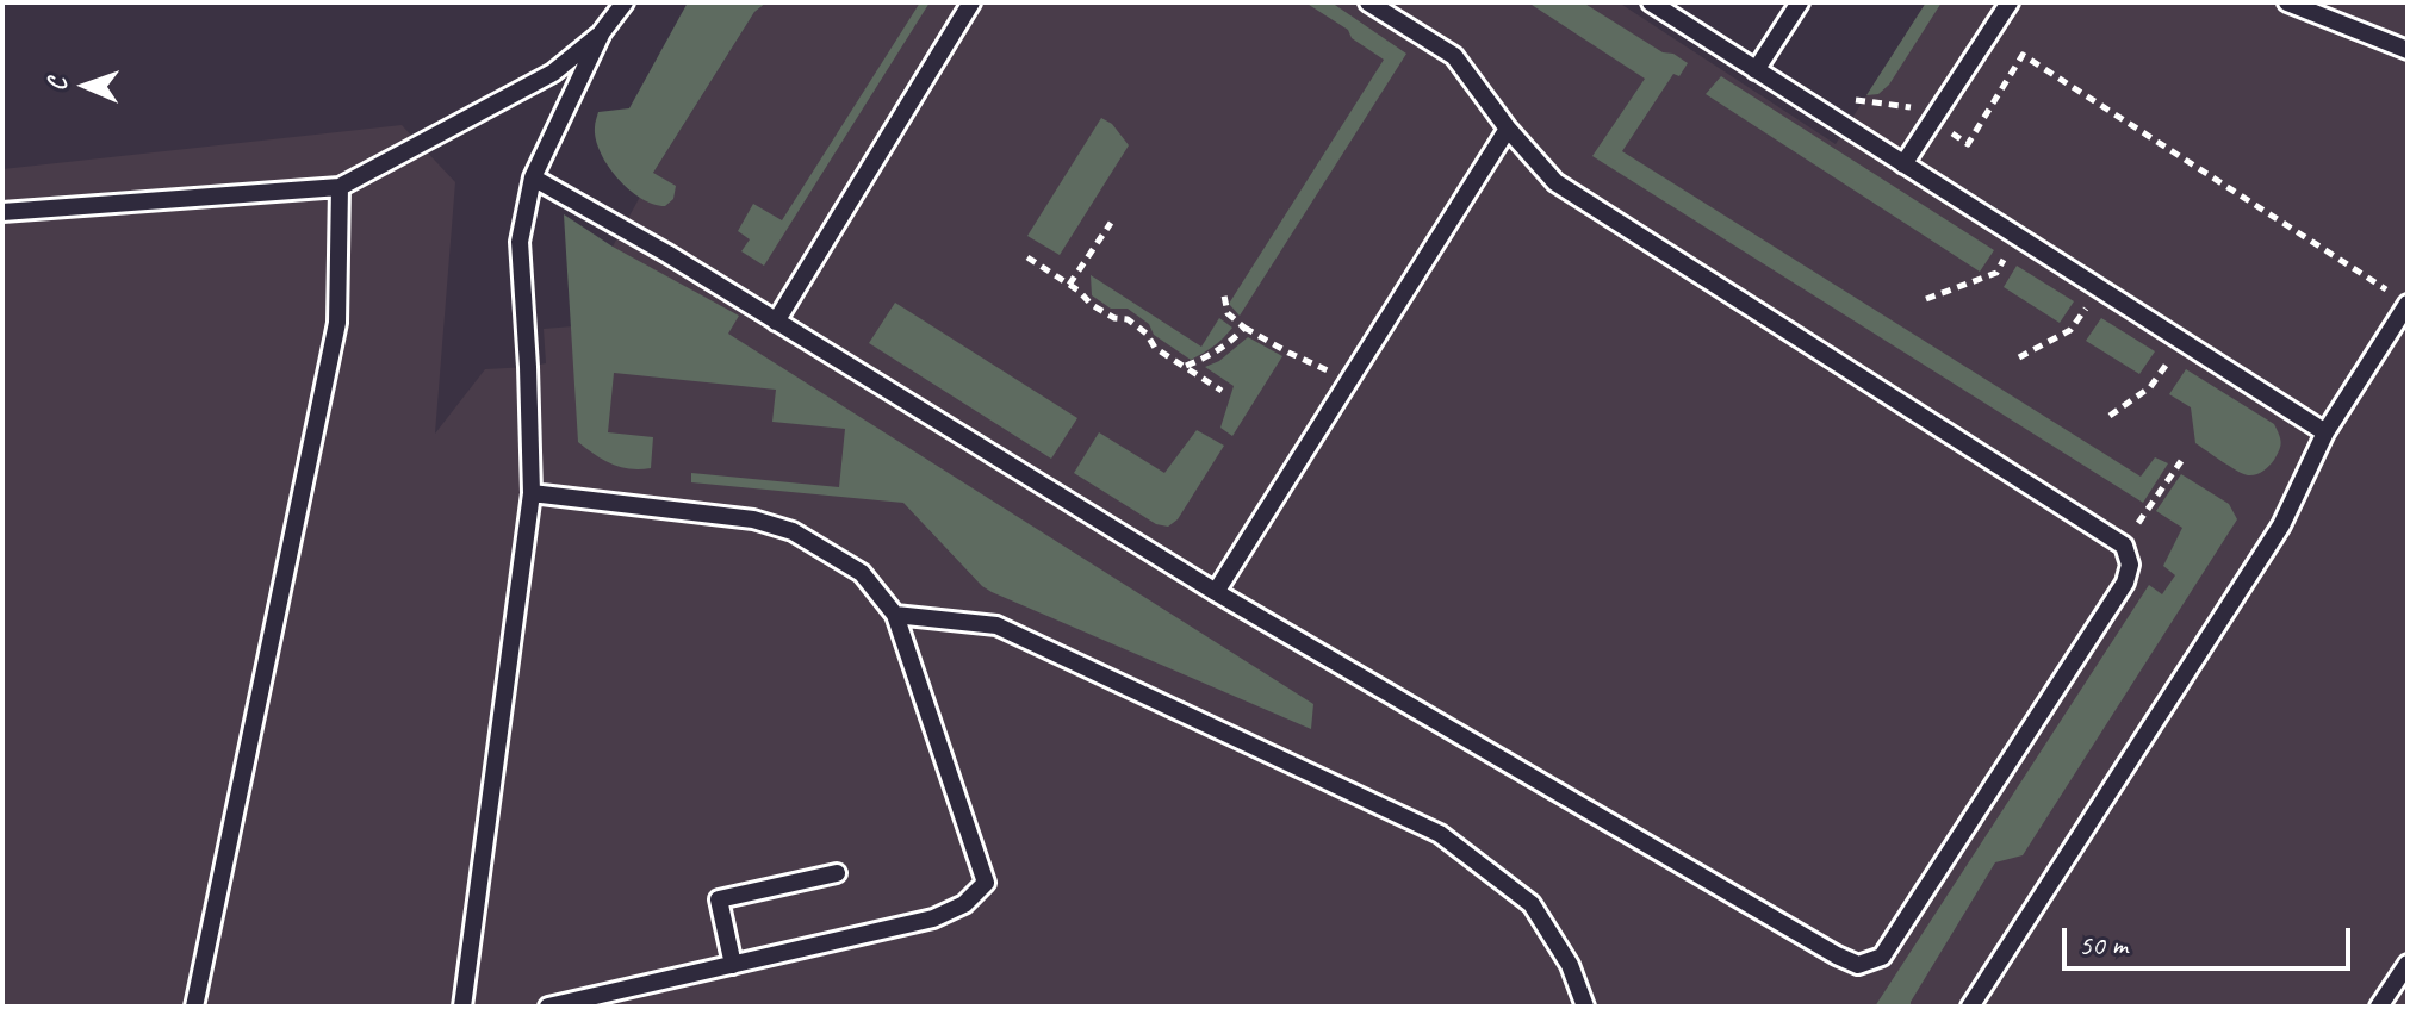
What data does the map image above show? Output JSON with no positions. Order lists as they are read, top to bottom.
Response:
{
  "scale_bar": "50 m",
  "north": "left"
}
